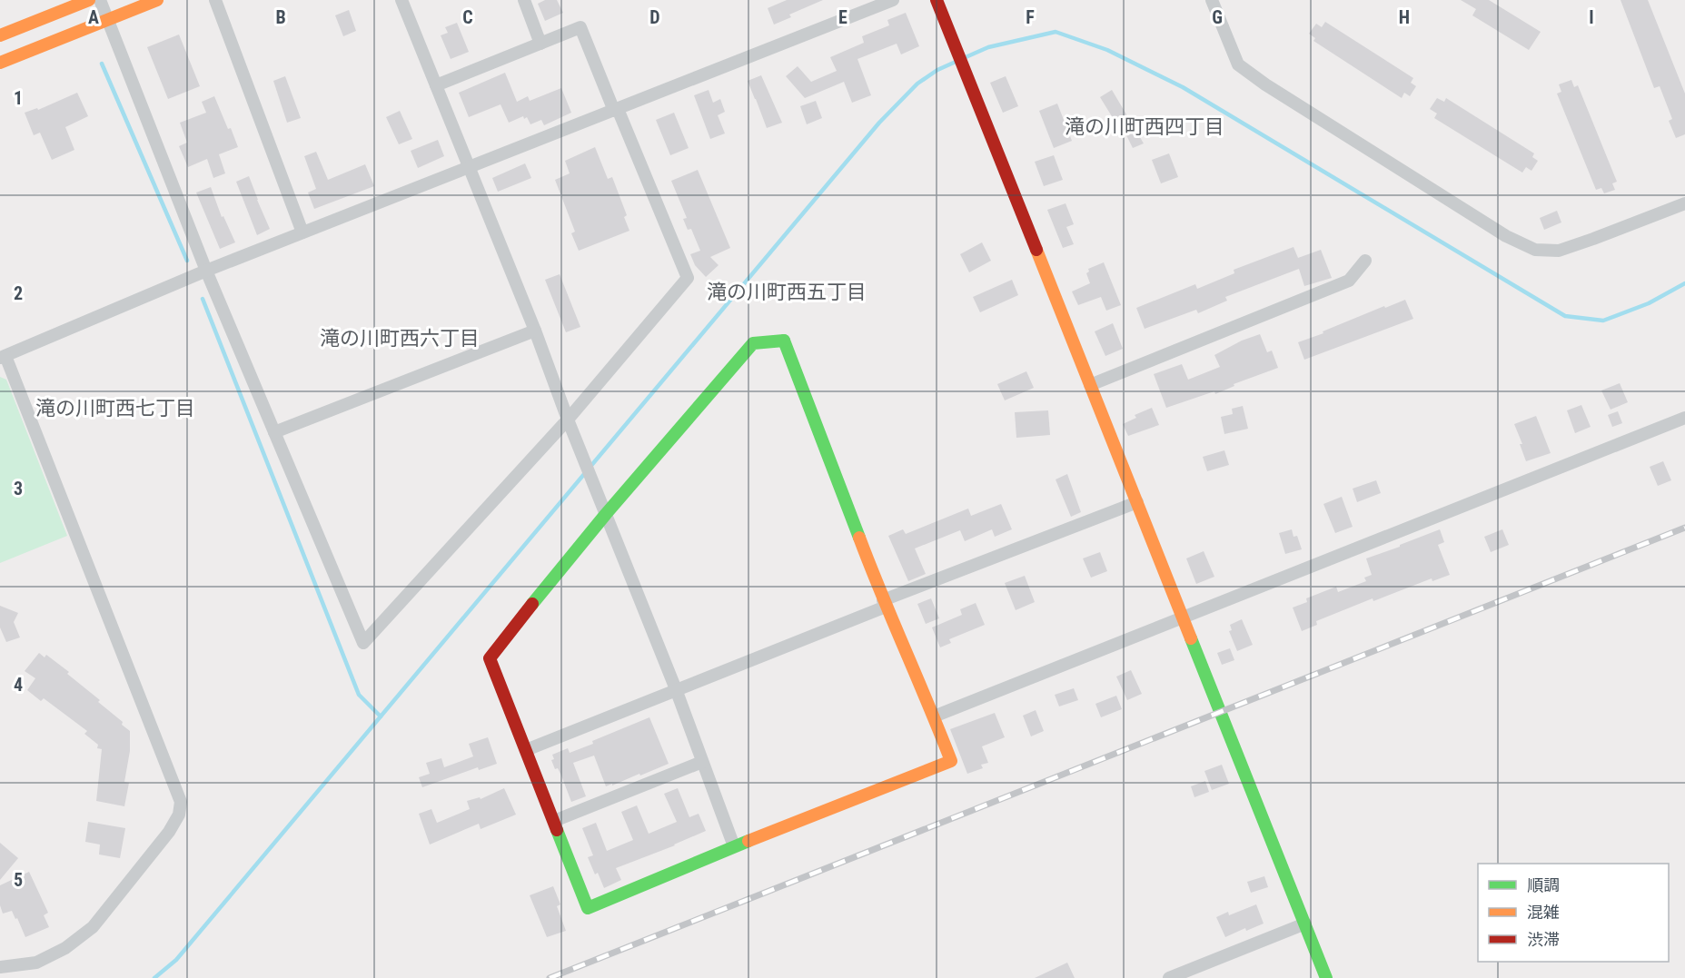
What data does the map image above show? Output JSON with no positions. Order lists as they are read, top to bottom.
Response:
{
  "districts": [
    "滝の川町西四丁目",
    "滝の川町西五丁目",
    "滝の川町西六丁目",
    "滝の川町西七丁目"
  ],
  "legend": ["順調", "混雑", "渋滞"],
  "grid": {
    "columns": [
      "A",
      "B",
      "C",
      "D",
      "E",
      "F",
      "G",
      "H",
      "I"
    ],
    "rows": [
      "1",
      "2",
      "3",
      "4",
      "5"
    ]
  }
}
